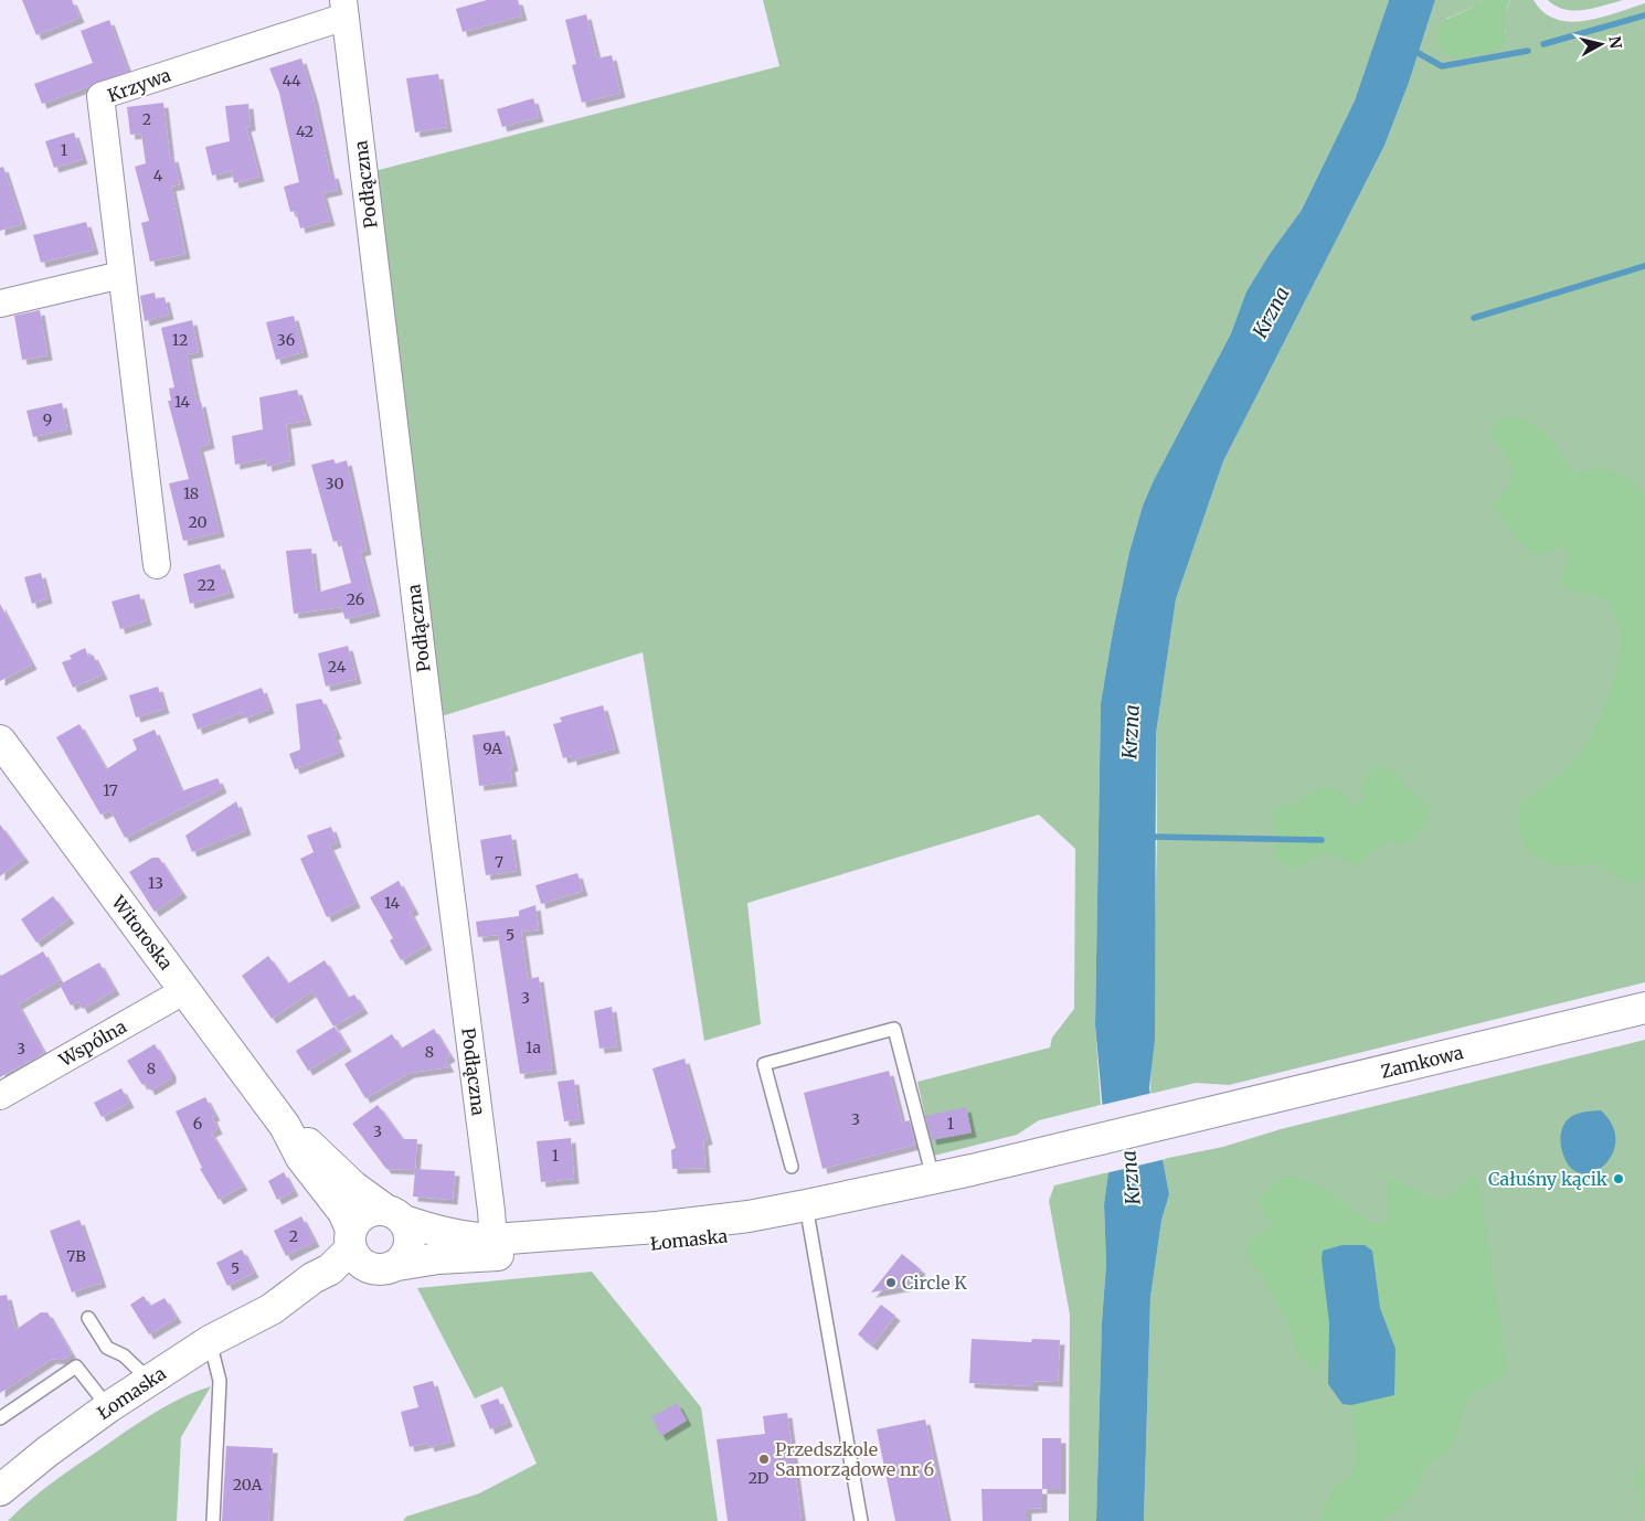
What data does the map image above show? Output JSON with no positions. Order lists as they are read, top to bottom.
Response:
{
  "streets": {
    "main road": ["Witoroska", "Zamkowa", "Łomaska"],
    "street": ["Krzywa", "Podłączna", "Wspólna"]
  },
  "crossings": [
    ["Krzywa", "Podłączna"],
    ["Podłączna", "Witoroska"],
    ["Podłączna", "Łomaska"],
    ["Witoroska", "Wspólna"],
    ["Witoroska", "Łomaska"],
    ["Zamkowa", "Łomaska"]
  ],
  "water": ["Krzna"],
  "places": ["Całuśny kącik", "Circle K", "Przedszkole Samorządowe nr 6"],
  "house_numbers": [
    "44",
    "2",
    "42",
    "1",
    "4",
    "12",
    "36",
    "14",
    "9",
    "30",
    "18",
    "20",
    "22",
    "26",
    "24",
    "9A",
    "17",
    "7",
    "13",
    "14",
    "5",
    "3",
    "1a",
    "3",
    "8",
    "8",
    "3",
    "6",
    "1",
    "3",
    "1",
    "2",
    "7B",
    "5",
    "2D",
    "20A"
  ],
  "north": "right"
}
